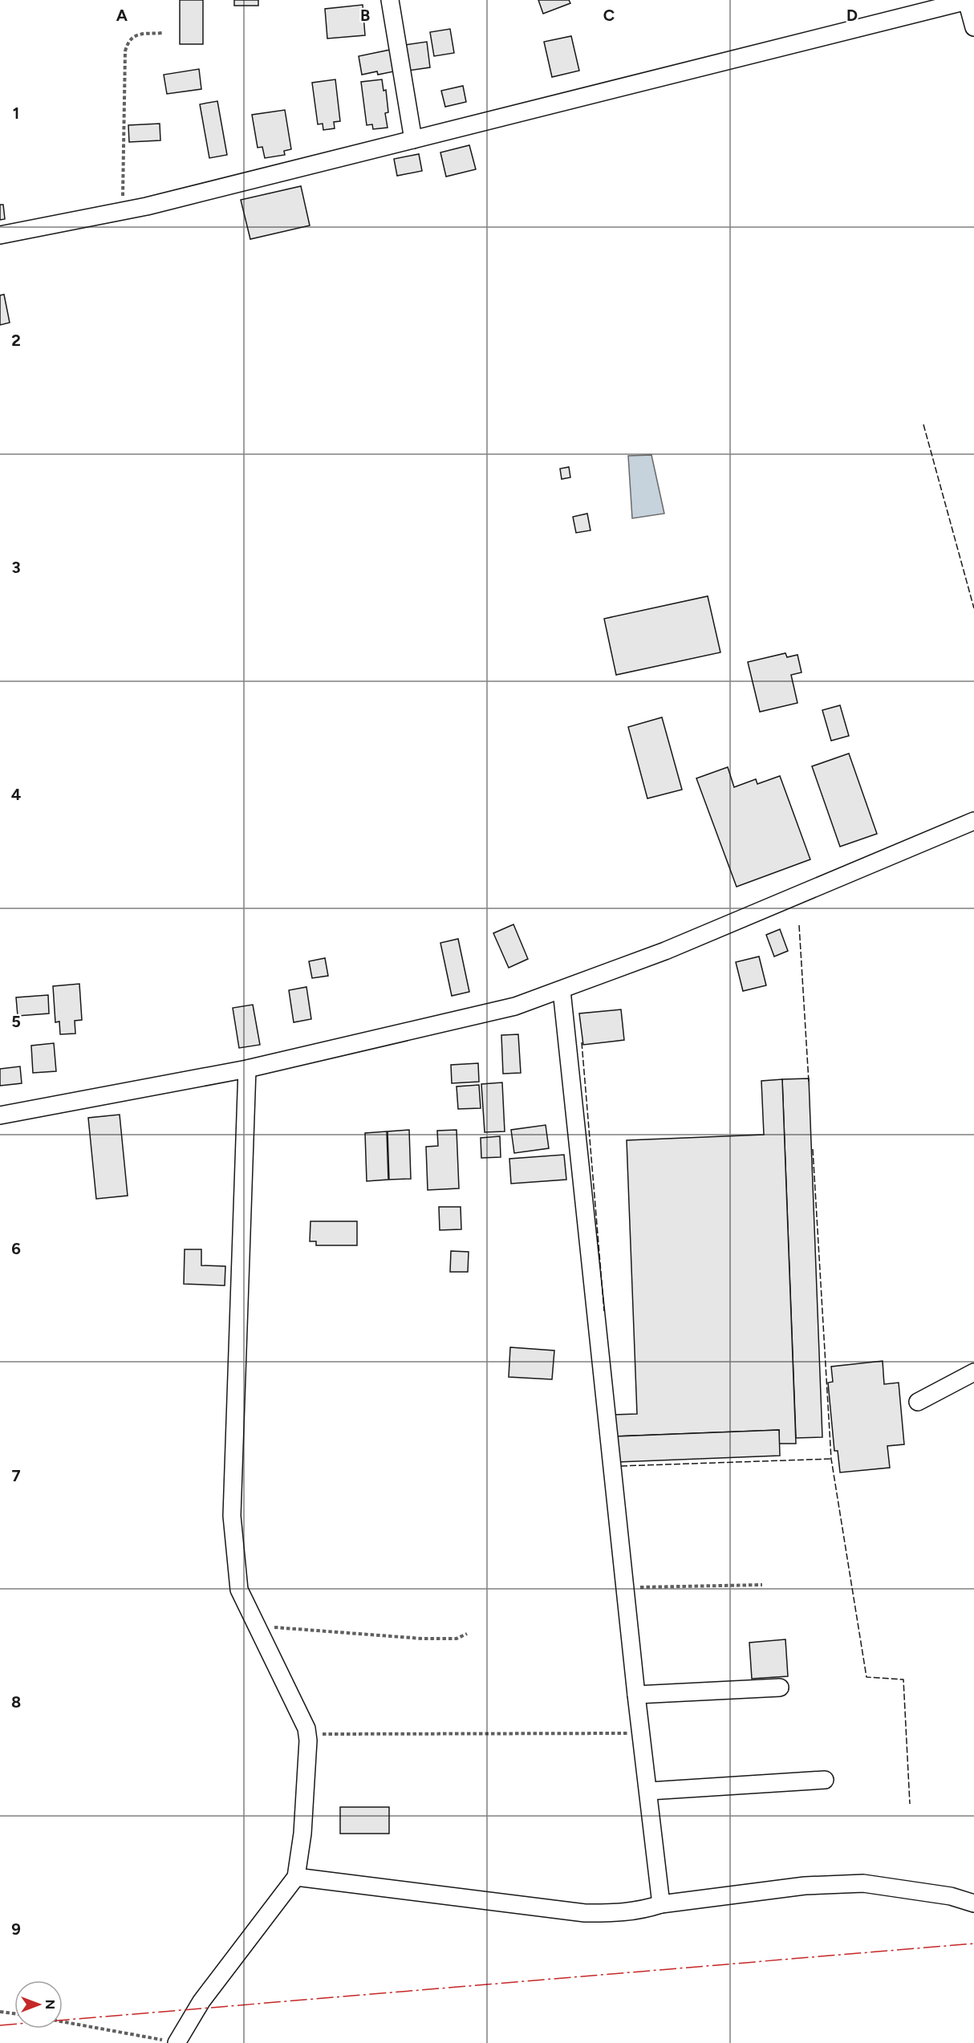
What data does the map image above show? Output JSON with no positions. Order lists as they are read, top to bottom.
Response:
{
  "north": "right",
  "grid": {
    "columns": [
      "A",
      "B",
      "C",
      "D"
    ],
    "rows": [
      "1",
      "2",
      "3",
      "4",
      "5",
      "6",
      "7",
      "8",
      "9"
    ]
  }
}
